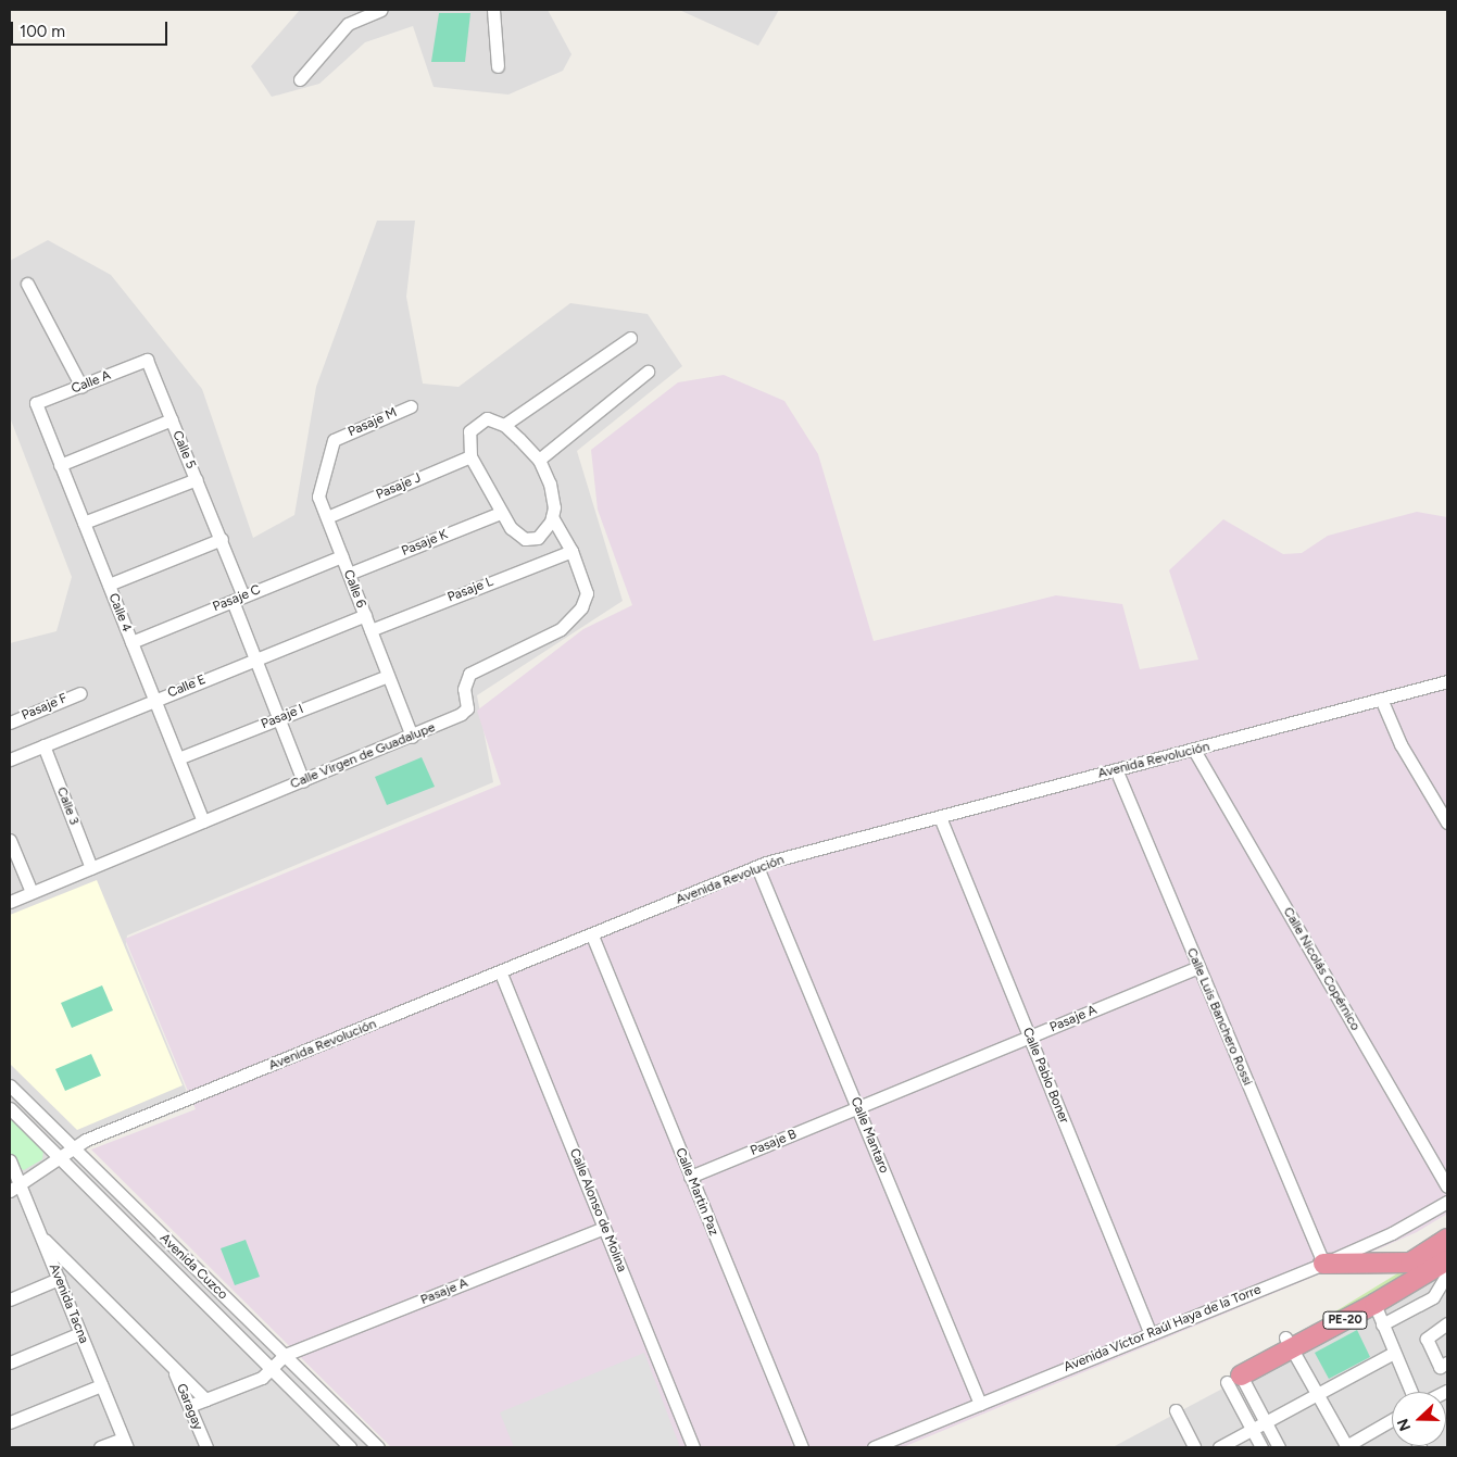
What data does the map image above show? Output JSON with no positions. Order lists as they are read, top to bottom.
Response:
{
  "streets": {
    "highway": ["PE-20"],
    "street": [
      "Calle A",
      "Pasaje M",
      "Calle 5",
      "Pasaje J",
      "Pasaje K",
      "Calle 6",
      "Pasaje L",
      "Pasaje C",
      "Calle 4",
      "Calle E",
      "Pasaje F",
      "Pasaje I",
      "Calle Virgen de Guadalupe",
      "Avenida Revolución",
      "Calle 3",
      "Calle Nicolás Copérnico",
      "Calle Luis Banchero Rossi",
      "Pasaje A",
      "Calle Pablo Boner",
      "Calle Mantaro",
      "Pasaje B",
      "Calle Martin Paz",
      "Calle Alonso de Molina",
      "Avenida Cuzco",
      "Avenida Tacna",
      "Avenida Víctor Raúl Haya de la Torre",
      "Garagay"
    ]
  },
  "crossings": [
    ["Calle A", "Calle 5"],
    ["Calle A", "Calle 4"],
    ["Pasaje M", "Calle 6"],
    ["Calle 5", "Pasaje C"],
    ["Calle 5", "Calle E"],
    ["Calle 5", "Pasaje I"],
    ["Calle 5", "Calle Virgen de Guadalupe"],
    ["Pasaje J", "Calle 6"],
    ["Pasaje K", "Calle 6"],
    ["Calle 6", "Pasaje L"],
    ["Calle 6", "Pasaje C"],
    ["Calle 6", "Calle E"],
    ["Calle 6", "Pasaje I"],
    ["Calle 6", "Calle Virgen de Guadalupe"],
    ["Pasaje L", "Calle Virgen de Guadalupe"],
    ["Pasaje C", "Calle 4"],
    ["Calle 4", "Calle E"],
    ["Calle 4", "Pasaje I"],
    ["Calle 4", "Calle Virgen de Guadalupe"],
    ["Calle E", "Calle 3"],
    ["Calle Virgen de Guadalupe", "Calle 3"],
    ["Avenida Revolución", "Calle Nicolás Copérnico"],
    ["Avenida Revolución", "Calle Luis Banchero Rossi"],
    ["Avenida Revolución", "Calle Pablo Boner"],
    ["Avenida Revolución", "Calle Mantaro"],
    ["Avenida Revolución", "Calle Martin Paz"],
    ["Avenida Revolución", "Calle Alonso de Molina"],
    ["Avenida Revolución", "Avenida Cuzco"],
    ["Avenida Revolución", "Avenida Tacna"],
    ["Calle Luis Banchero Rossi", "Pasaje A"],
    ["Calle Luis Banchero Rossi", "Avenida Víctor Raúl Haya de la Torre"],
    ["Pasaje A", "Calle Pablo Boner"],
    ["Pasaje A", "Calle Mantaro"],
    ["Pasaje A", "Pasaje B"],
    ["Pasaje A", "Calle Alonso de Molina"],
    ["Pasaje A", "Avenida Cuzco"],
    ["Calle Pablo Boner", "Avenida Víctor Raúl Haya de la Torre"],
    ["Calle Mantaro", "Pasaje B"],
    ["Calle Mantaro", "Avenida Víctor Raúl Haya de la Torre"],
    ["Pasaje B", "Calle Martin Paz"]
  ],
  "scale_bar": "100 m",
  "north": "left"
}
